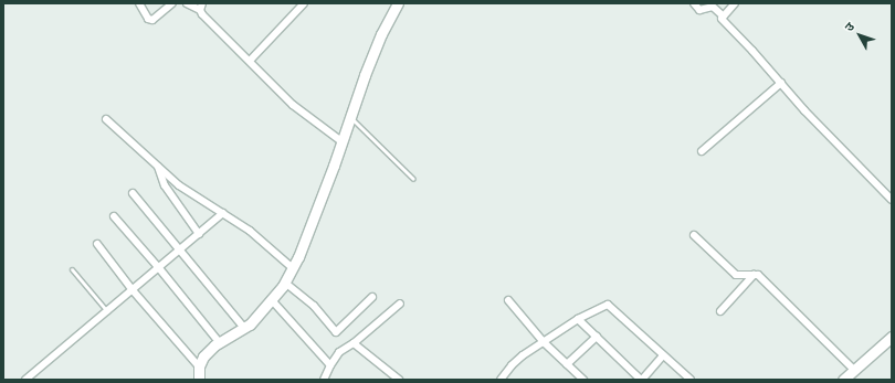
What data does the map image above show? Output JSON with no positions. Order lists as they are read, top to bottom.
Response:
{
  "north": "top left"
}
